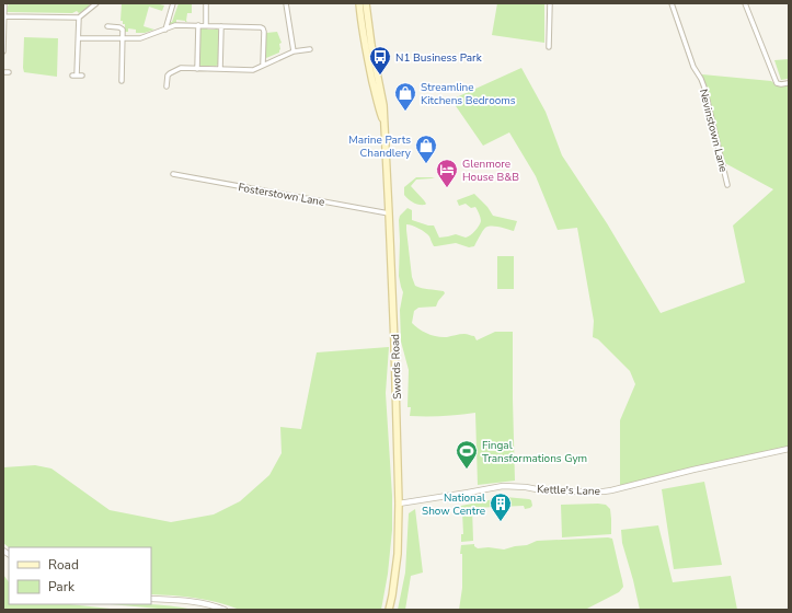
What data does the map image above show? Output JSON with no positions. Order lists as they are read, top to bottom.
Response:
{
  "streets": {
    "main road": ["Swords Road"],
    "street": ["Nevinstown Lane", "Fosterstown Lane", "Kettle's Lane"]
  },
  "crossings": [
    ["Fosterstown Lane", "Swords Road"],
    ["Swords Road", "Kettle's Lane"]
  ],
  "places": {
    "bus stop": ["N1 Business Park"],
    "shop": ["Streamline Kitchens Bedrooms", "Marine Parts Chandlery"],
    "hotel": ["Glenmore House B&B"],
    "sports": ["Fingal Transformations Gym"],
    "building": ["National Show Centre"]
  },
  "legend": ["Road", "Park"]
}
